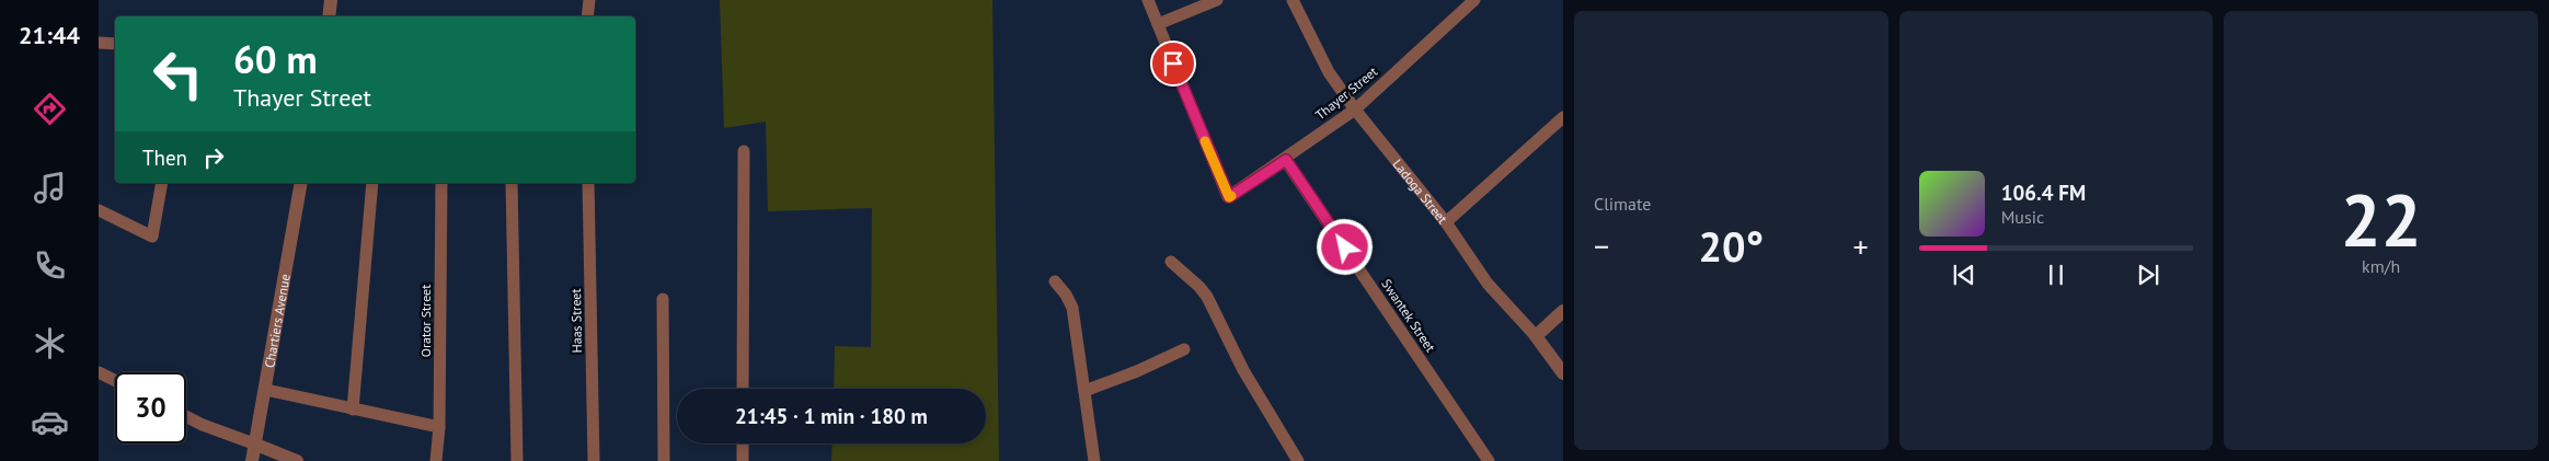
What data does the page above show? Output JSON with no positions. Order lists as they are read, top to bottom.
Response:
{
  "streets": {
    "street": [
      "Thayer Street",
      "Ladoga Street",
      "Swantek Street",
      "Chartiers Avenue",
      "Orator Street",
      "Haas Street"
    ]
  },
  "crossings": [
    ["Thayer Street", "Ladoga Street"],
    ["Thayer Street", "Swantek Street"]
  ],
  "page": {
    "tabs": "21:44",
    "tile": [
      "Climate",
      ["22", "km/h"]
    ],
    "turn": ["60 m", "Thayer Street"],
    "then": "Then",
    "song": ["106.4 FM", "Music"],
    "heat": ["−", "20°", "+"],
    "limit": "30",
    "trip": "21:45 · 1 min · 180 m"
  }
}
